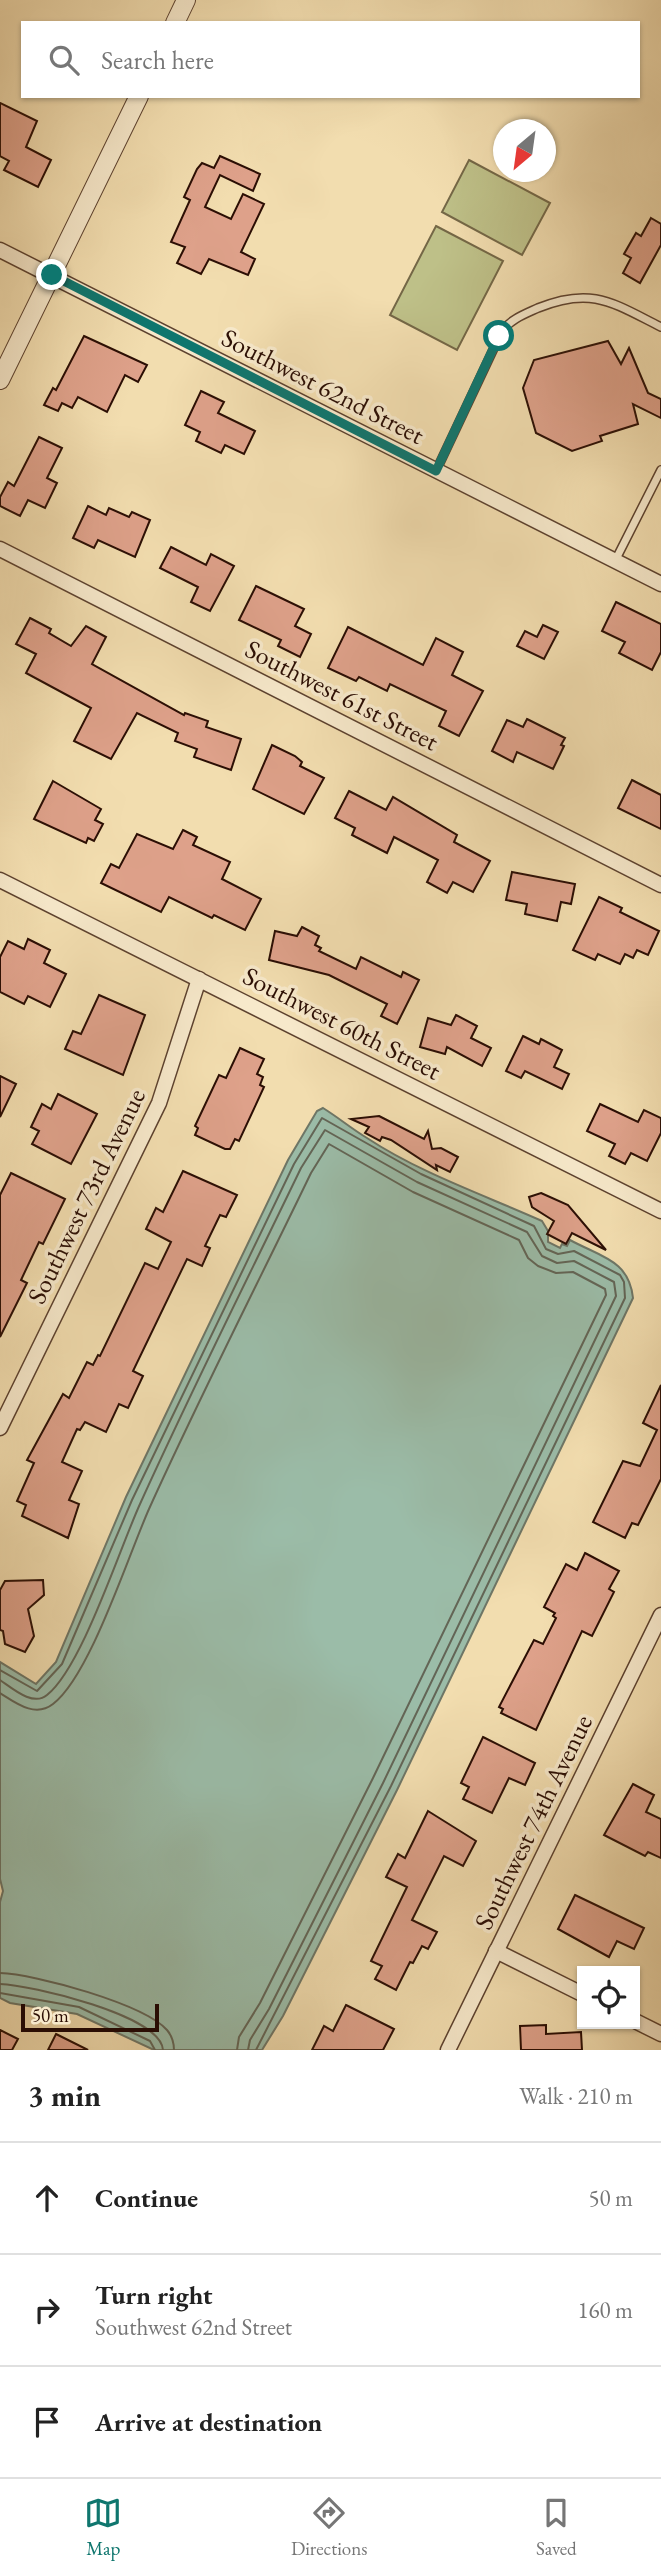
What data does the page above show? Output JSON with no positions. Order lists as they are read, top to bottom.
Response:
{
  "streets": {
    "street": [
      "Southwest 62nd Street",
      "Southwest 61st Street",
      "Southwest 60th Street",
      "Southwest 73rd Avenue",
      "Southwest 74th Avenue"
    ]
  },
  "crossings": [
    ["Southwest 60th Street", "Southwest 73rd Avenue"]
  ],
  "scale_bar": "50 m",
  "north": "bottom left",
  "page": {
    "search": "Search here",
    "scale": "50 m",
    "heading": ["3 min", "Walk · 210 m"],
    "list": [
      ["Continue", "50 m"],
      ["Turn right", "Southwest 62nd Street", "160 m"],
      "Arrive at destination"
    ],
    "nav": ["Map", "Directions", "Saved"]
  }
}
